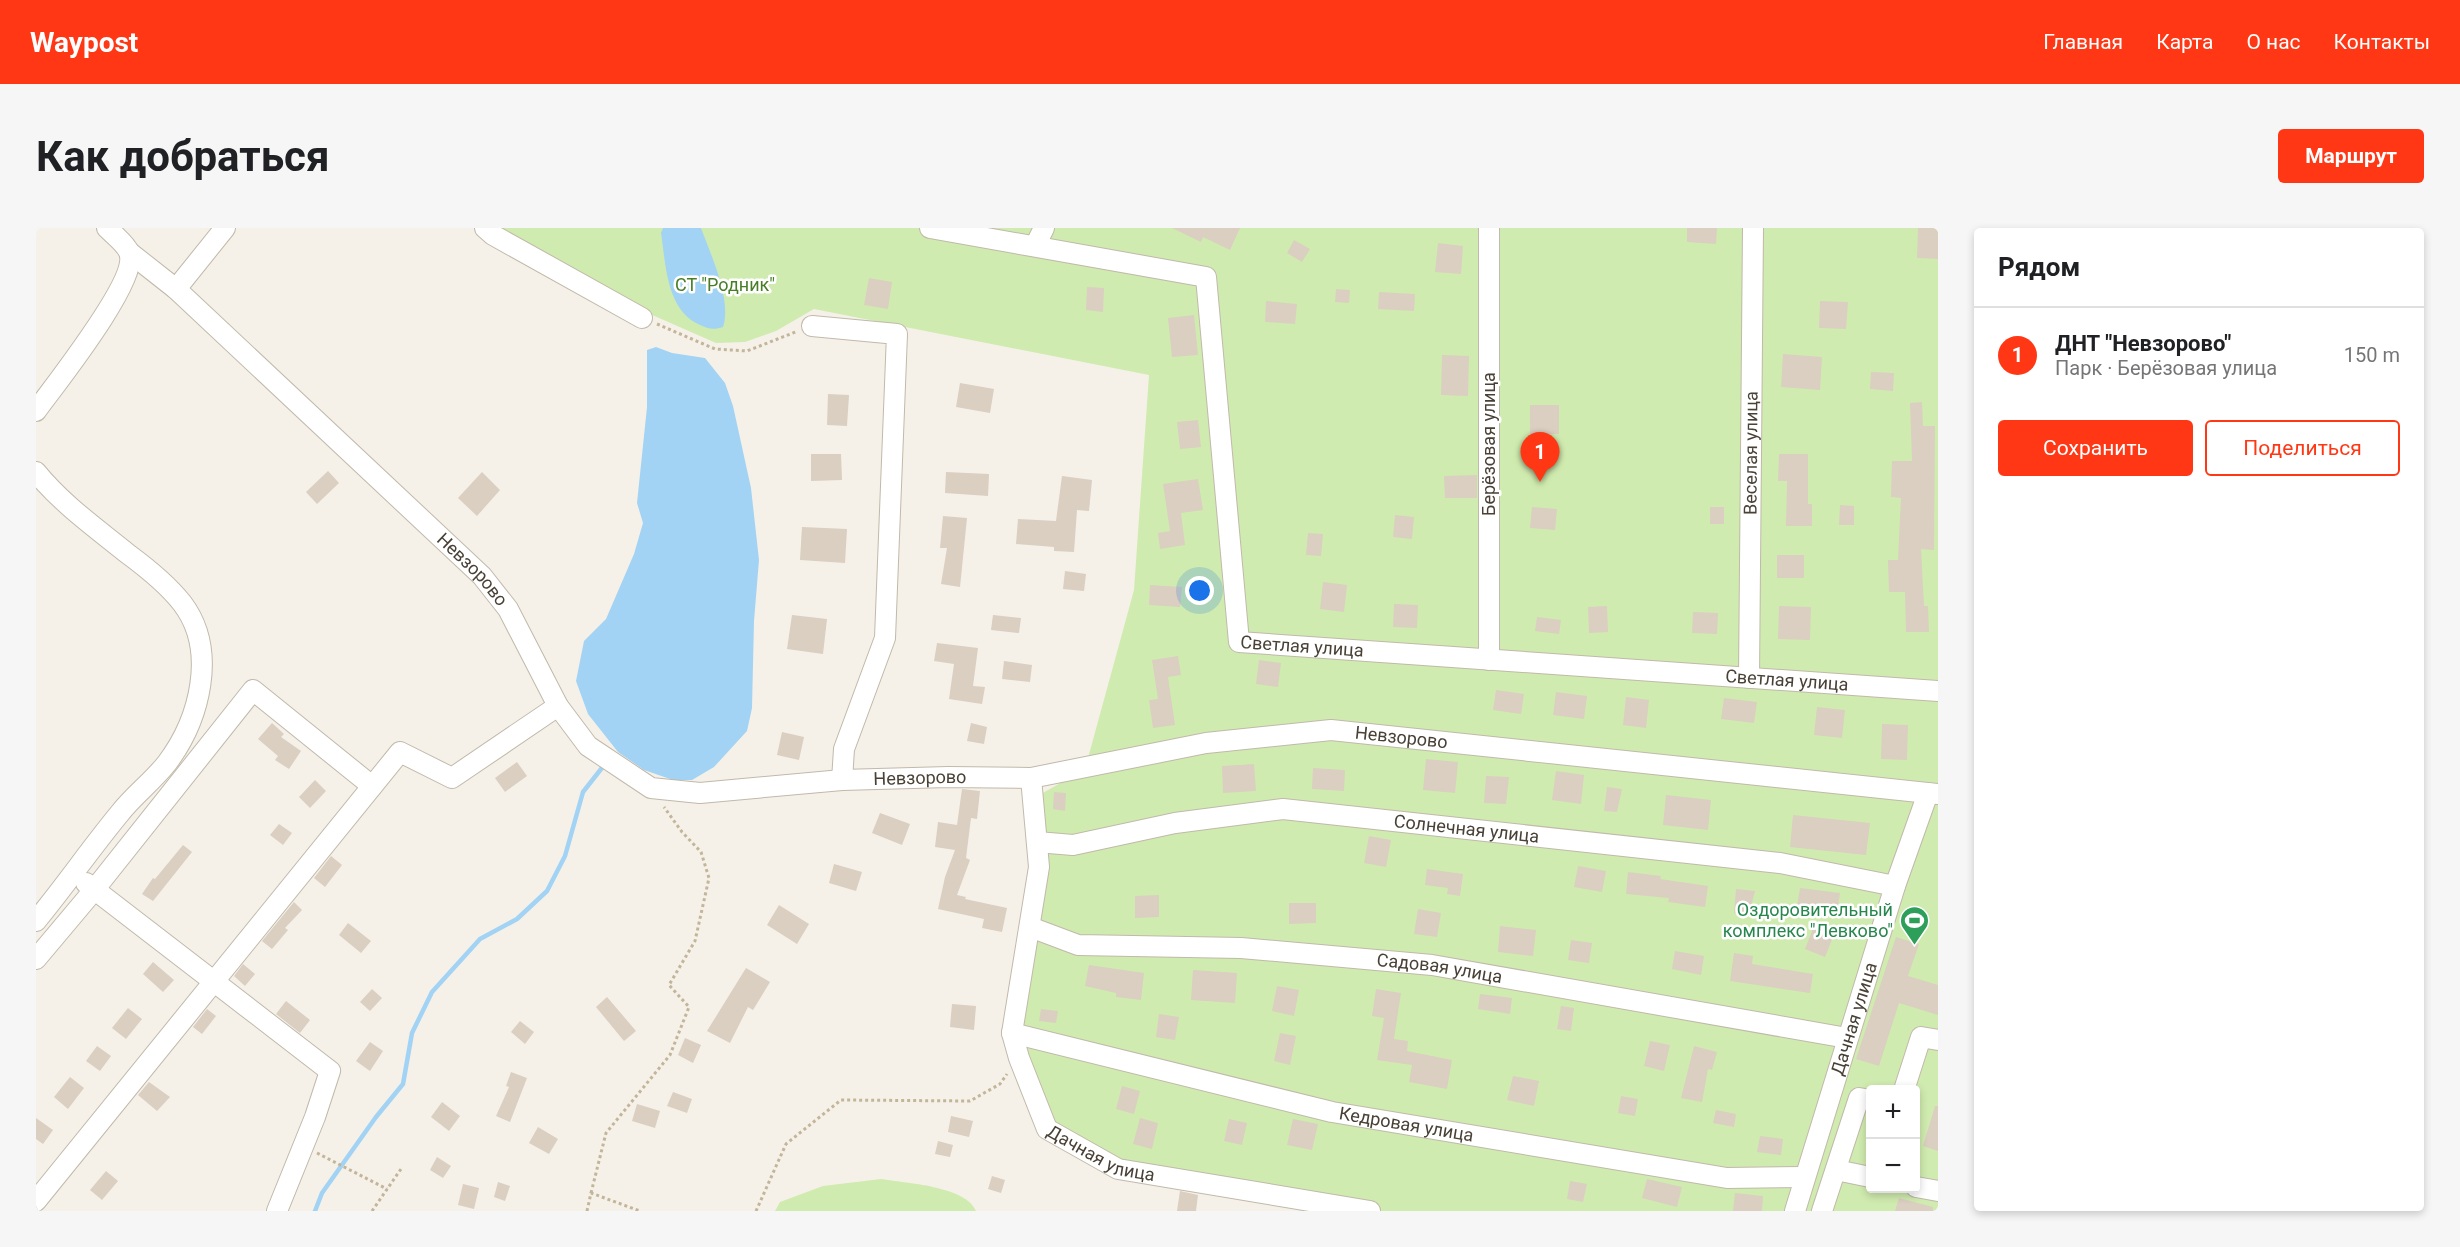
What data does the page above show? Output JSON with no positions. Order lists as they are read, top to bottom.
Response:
{
  "streets": {
    "street": [
      "Берёзовая улица",
      "Веселая улица",
      "Невзорово",
      "Светлая улица",
      "Солнечная улица",
      "Садовая улица",
      "Дачная улица",
      "Кедровая улица"
    ]
  },
  "crossings": [
    ["Берёзовая улица", "Светлая улица"],
    ["Веселая улица", "Светлая улица"],
    ["Невзорово", "Дачная улица"],
    ["Солнечная улица", "Дачная улица"],
    ["Садовая улица", "Дачная улица"],
    ["Дачная улица", "Кедровая улица"]
  ],
  "parks": ["СТ \"Родник\""],
  "places": {
    "sports": ["Оздоровительный комплекс \"Левково\""]
  },
  "page": {
    "header": "Waypost",
    "nav": [
      "Главная",
      "Карта",
      "О нас",
      "Контакты"
    ],
    "buttons": [
      "Маршрут",
      ["Сохранить", "Поделиться"]
    ],
    "title": "Как добраться",
    "heading": "Рядом",
    "list": [
      {
        "mark": "1",
        "name": "ДНТ \"Невзорово\"",
        "note": "Парк · Берёзовая улица",
        "value": "150 m"
      }
    ],
    "pins": "1",
    "map_buttons": ["+", "−"]
  }
}
